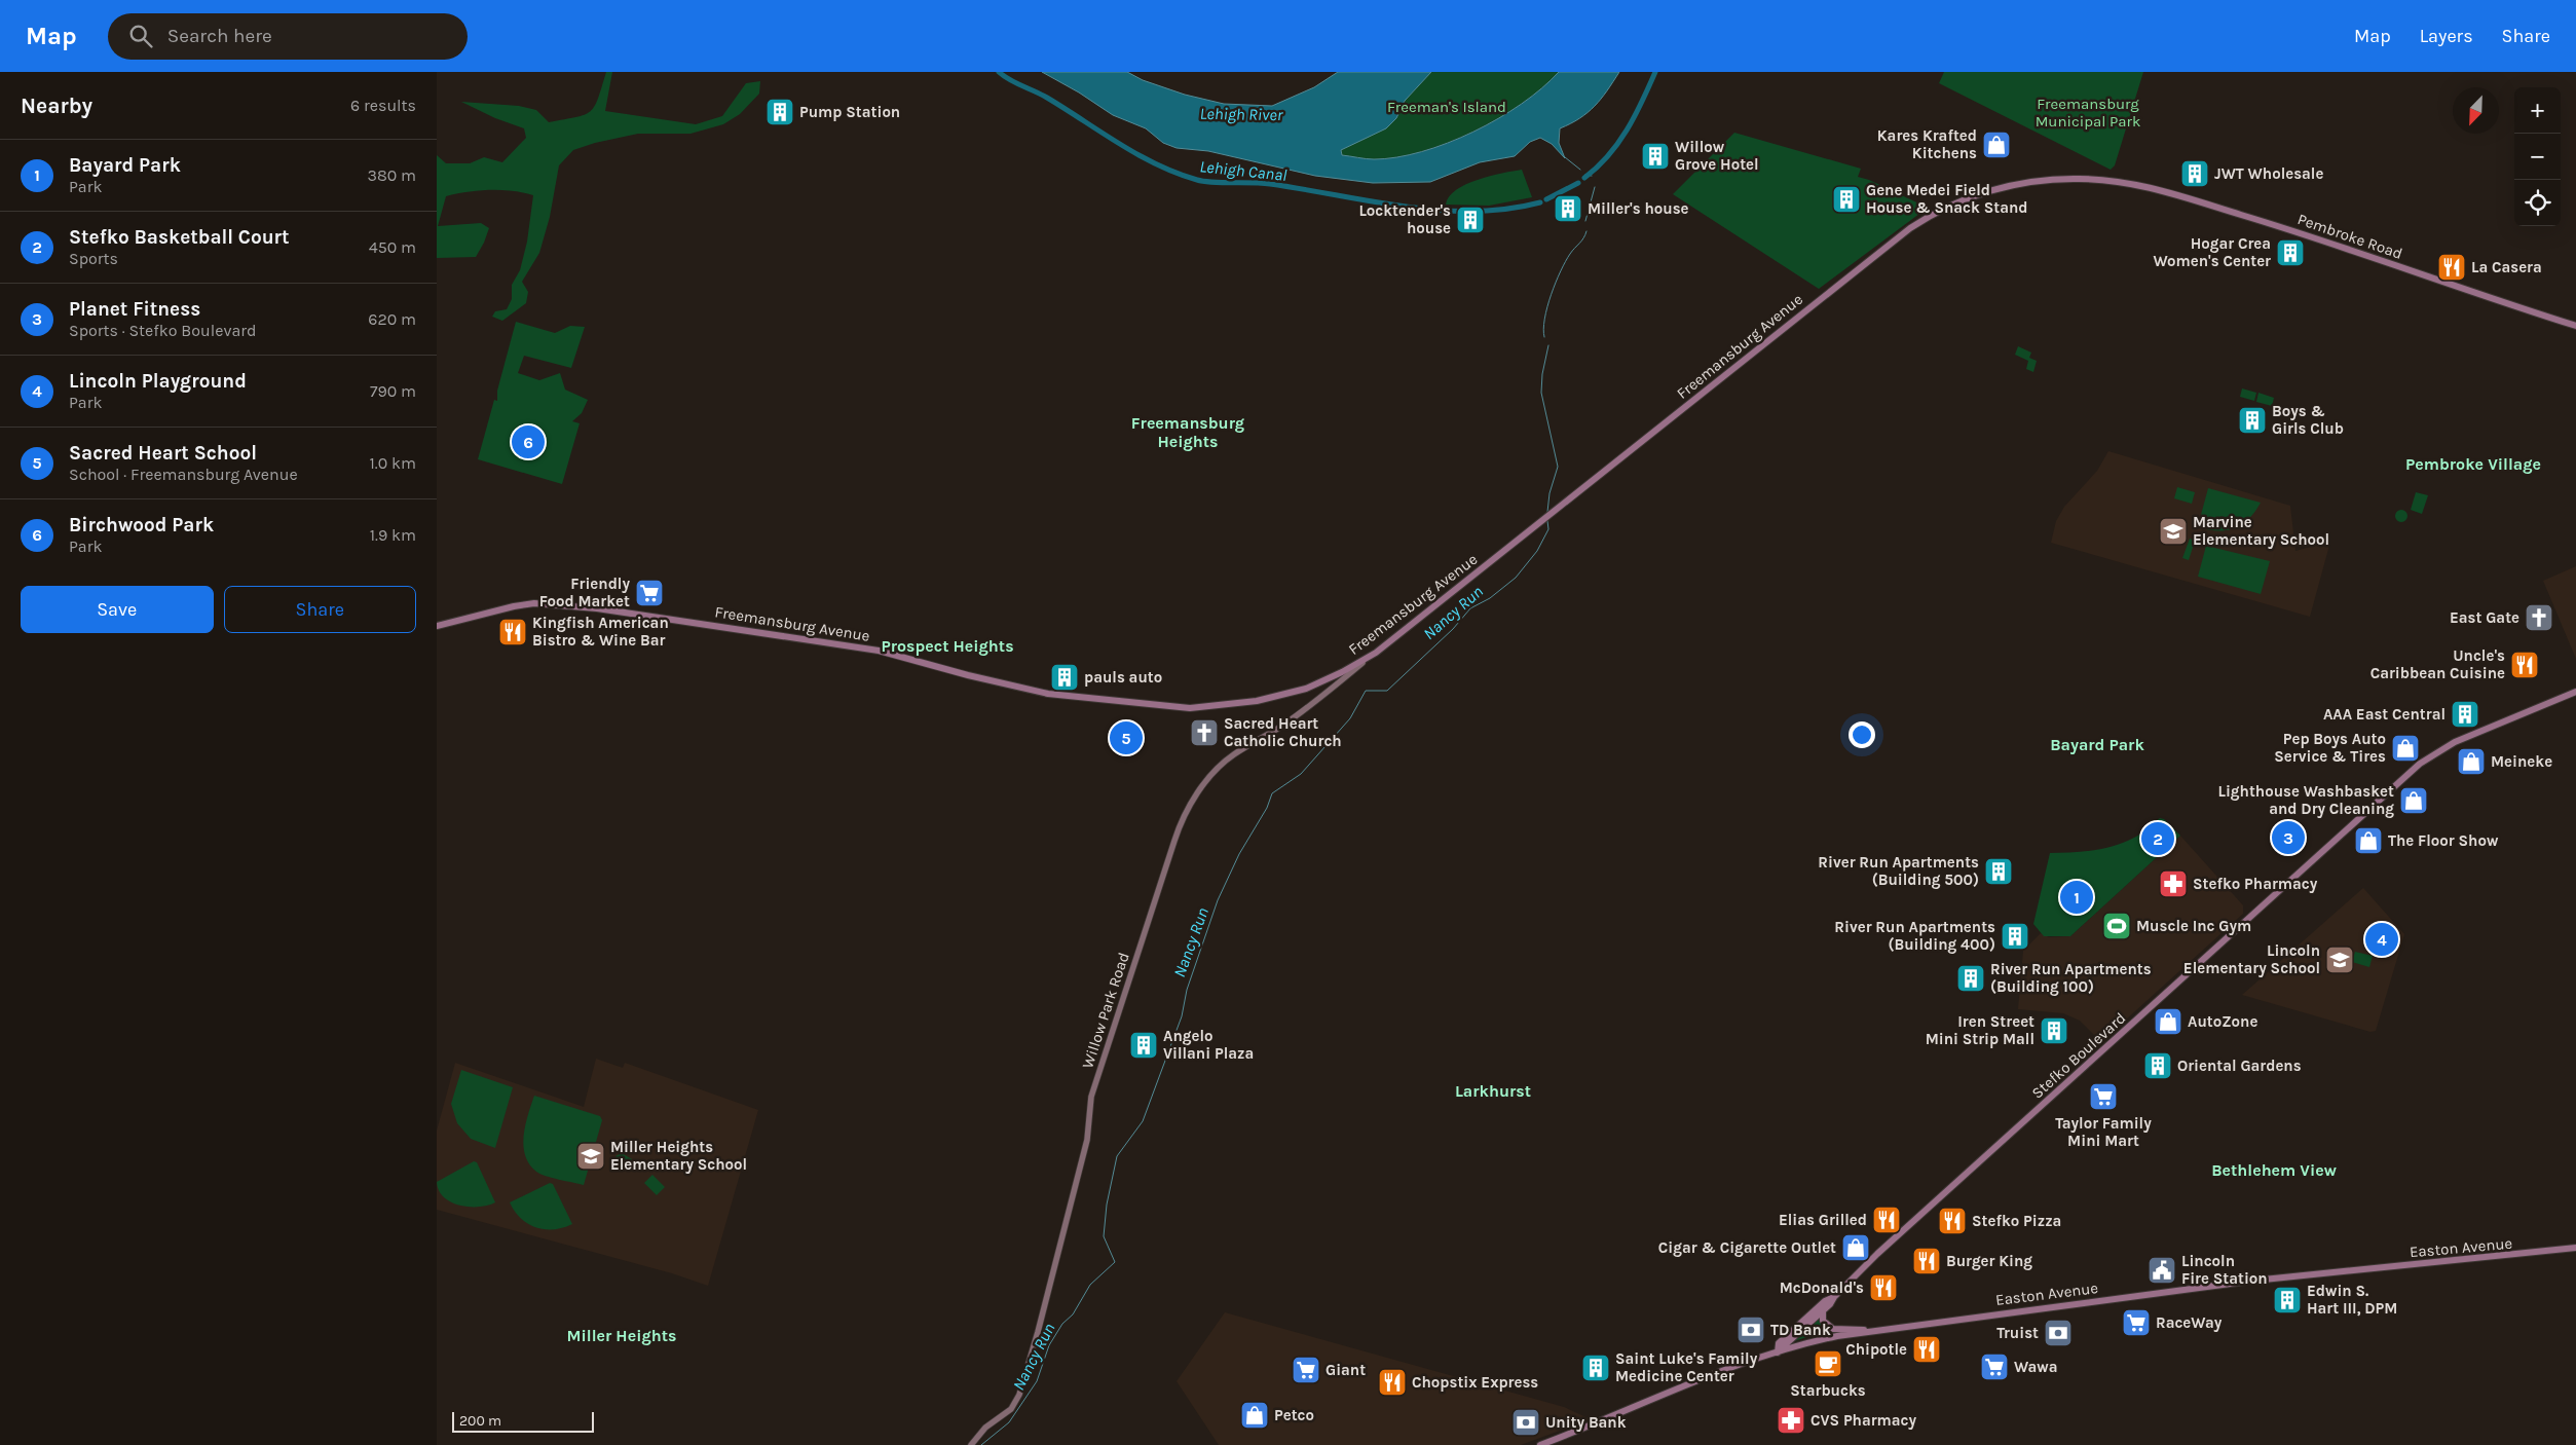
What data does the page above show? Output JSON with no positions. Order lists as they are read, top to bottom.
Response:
{
  "streets": {
    "main road": [
      "Pembroke Road",
      "Freemansburg Avenue",
      "Willow Park Road",
      "Stefko Boulevard",
      "Easton Avenue"
    ]
  },
  "crossings": [
    ["Pembroke Road", "Freemansburg Avenue"],
    ["Freemansburg Avenue", "Willow Park Road"],
    ["Stefko Boulevard", "Easton Avenue"]
  ],
  "districts": [
    "Freemansburg Heights",
    "Pembroke Village",
    "Prospect Heights",
    "Bayard Park",
    "Larkhurst",
    "Bethlehem View",
    "Miller Heights"
  ],
  "water": ["Lehigh River", "Lehigh Canal", "Nancy Run"],
  "parks": ["Freemansburg Municipal Park", "Freeman's Island"],
  "places": {
    "building": [
      "Pump Station",
      "Willow Grove Hotel",
      "JWT Wholesale",
      "Gene Medei Field House & Snack Stand",
      "Miller's house",
      "Locktender's house",
      "Hogar Crea Women's Center",
      "Boys & Girls Club",
      "pauls auto",
      "AAA East Central",
      "River Run Apartments (Building 500)",
      "River Run Apartments (Building 400)",
      "River Run Apartments (Building 100)",
      "Iren Street Mini Strip Mall",
      "Angelo Villani Plaza",
      "Oriental Gardens",
      "Edwin S. Hart III, DPM",
      "Saint Luke's Family Medicine Center"
    ],
    "shop": [
      "Kares Krafted Kitchens",
      "Pep Boys Auto Service & Tires",
      "Meineke",
      "Lighthouse Washbasket and Dry Cleaning",
      "The Floor Show",
      "AutoZone",
      "Cigar & Cigarette Outlet",
      "Petco"
    ],
    "restaurant": [
      "La Casera",
      "Kingfish American Bistro & Wine Bar",
      "Uncle's Caribbean Cuisine",
      "Elias Grilled",
      "Stefko Pizza",
      "Burger King",
      "McDonald's",
      "Chipotle",
      "Chopstix Express"
    ],
    "school or university": ["Marvine Elementary School", "Lincoln Elementary School", "Miller Heights Elementary School"],
    "supermarket": [
      "Friendly Food Market",
      "Taylor Family Mini Mart",
      "RaceWay",
      "Wawa",
      "Giant"
    ],
    "church": ["East Gate", "Sacred Heart Catholic Church"],
    "pharmacy": ["Stefko Pharmacy", "CVS Pharmacy"],
    "sports": ["Muscle Inc Gym"],
    "public building": ["Lincoln Fire Station"],
    "bank": ["TD Bank", "Truist", "Unity Bank"],
    "cafe": ["Starbucks"]
  },
  "scale_bar": "200 m",
  "north": "bottom left",
  "page": {
    "header": "Map",
    "search": "Search here",
    "nav": ["Map", "Layers", "Share"],
    "heading": ["Nearby", "6 results"],
    "map_buttons": ["+", "−"],
    "list": [
      {
        "mark": "1",
        "name": "Bayard Park",
        "note": "Park",
        "value": "380 m"
      },
      {
        "mark": "2",
        "name": "Stefko Basketball Court",
        "note": "Sports",
        "value": "450 m"
      },
      {
        "mark": "3",
        "name": "Planet Fitness",
        "note": "Sports · Stefko Boulevard",
        "value": "620 m"
      },
      {
        "mark": "4",
        "name": "Lincoln Playground",
        "note": "Park",
        "value": "790 m"
      },
      {
        "mark": "5",
        "name": "Sacred Heart School",
        "note": "School · Freemansburg Avenue",
        "value": "1.0 km"
      },
      {
        "mark": "6",
        "name": "Birchwood Park",
        "note": "Park",
        "value": "1.9 km"
      }
    ],
    "pins": [
      "6",
      "5",
      "3",
      "2",
      "1",
      "4"
    ],
    "buttons": ["Save", "Share"],
    "scale": "200 m"
  }
}
